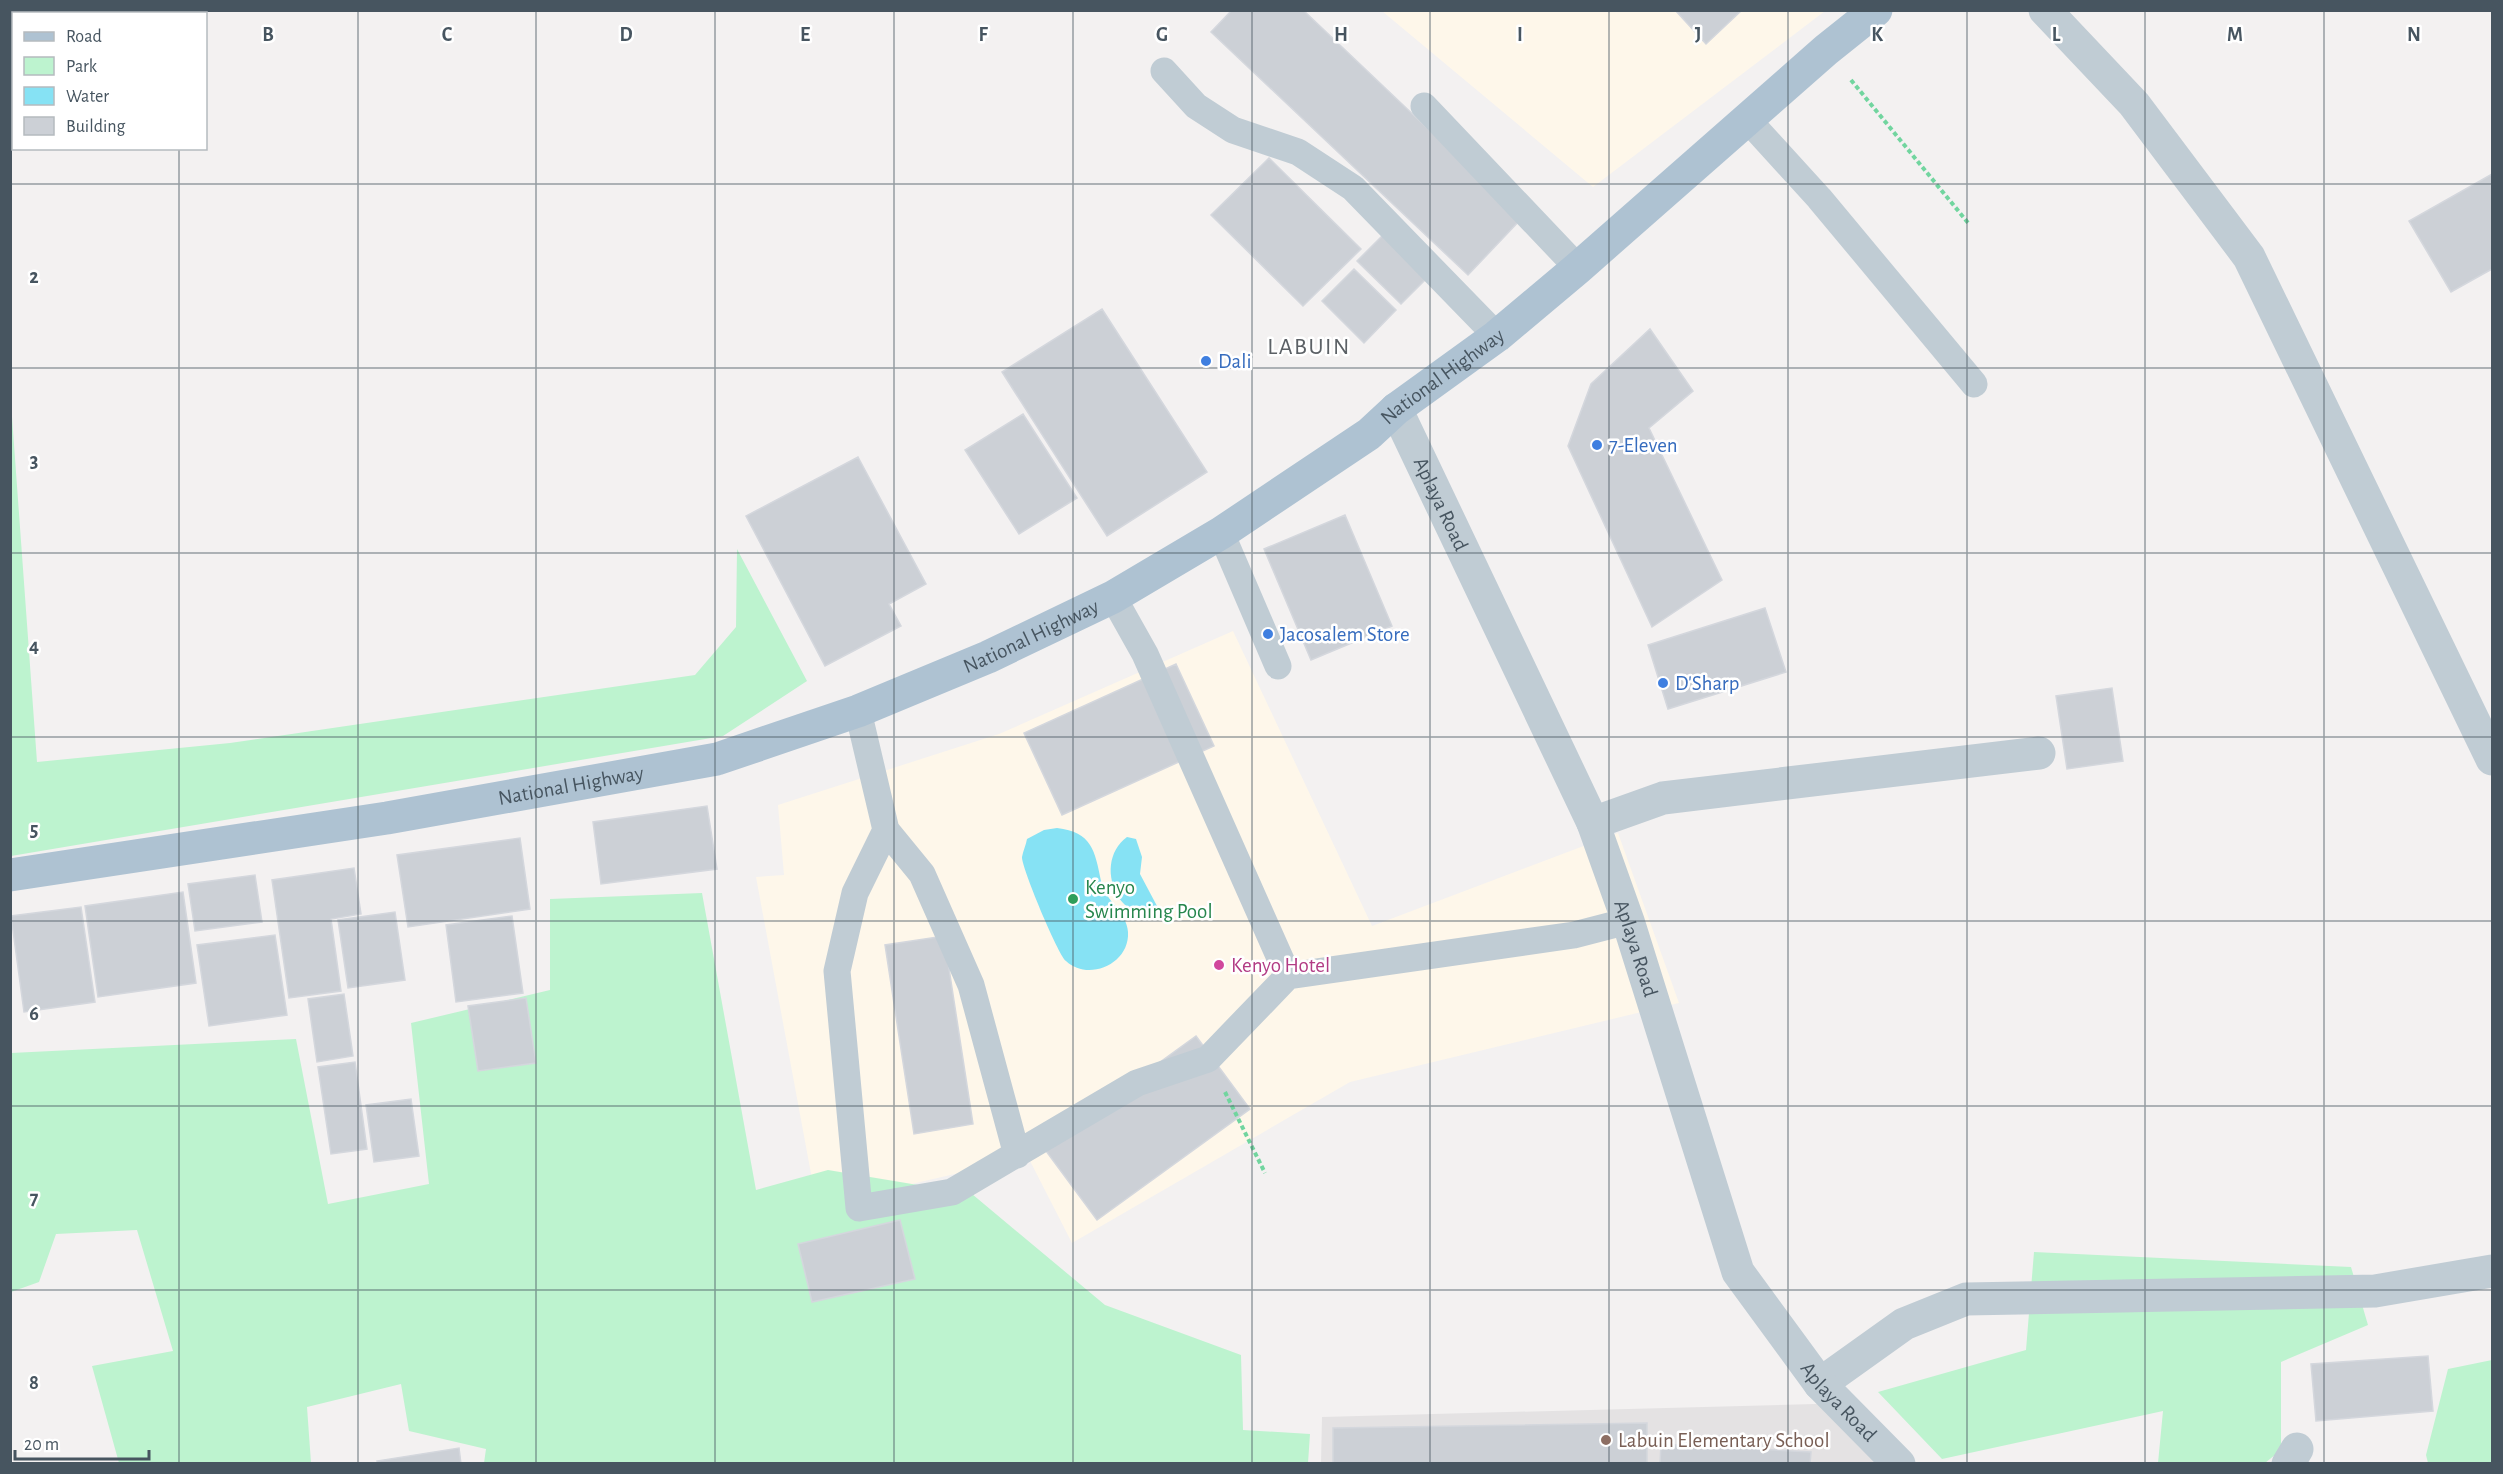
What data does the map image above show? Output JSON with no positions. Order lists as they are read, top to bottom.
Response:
{
  "streets": {
    "main road": ["National Highway"],
    "street": ["Aplaya Road"]
  },
  "crossings": [
    ["National Highway", "Aplaya Road"]
  ],
  "districts": ["LABUIN"],
  "places": [
    "Dali",
    "7-Eleven",
    "Jacosalem Store",
    "D'Sharp",
    "Kenyo Swimming Pool",
    "Kenyo Hotel",
    "Labuin Elementary School"
  ],
  "legend": [
    "Road",
    "Park",
    "Water",
    "Building"
  ],
  "scale_bar": "20 m",
  "grid": {
    "columns": [
      "B",
      "C",
      "D",
      "E",
      "F",
      "G",
      "H",
      "I",
      "J",
      "K",
      "L",
      "M",
      "N"
    ],
    "rows": [
      "2",
      "3",
      "4",
      "5",
      "6",
      "7",
      "8"
    ]
  }
}
